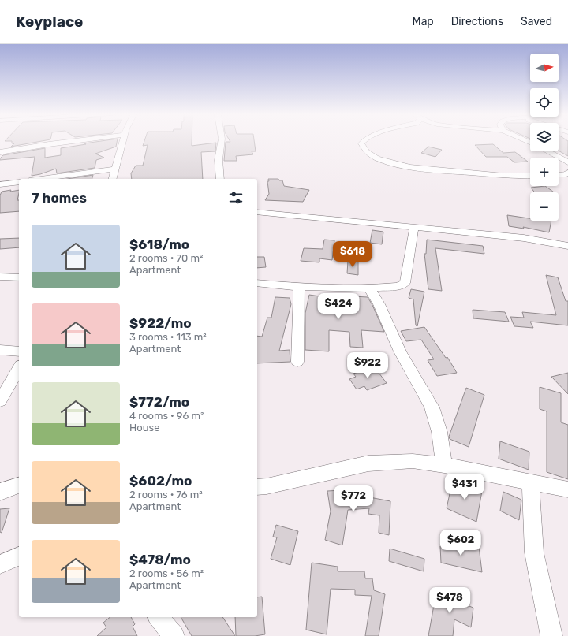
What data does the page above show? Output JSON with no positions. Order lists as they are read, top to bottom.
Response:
{
  "north": "right",
  "page": {
    "header": "Keyplace",
    "nav": ["Map", "Directions", "Saved"],
    "map_buttons": ["+", "−"],
    "heading": "7 homes",
    "list": [
      {
        "name": "$618/mo",
        "note": "2 rooms · 70 m² · Apartment"
      },
      {
        "name": "$922/mo",
        "note": "3 rooms · 113 m² · Apartment"
      },
      {
        "name": "$772/mo",
        "note": "4 rooms · 96 m² · House"
      },
      {
        "name": "$602/mo",
        "note": "2 rooms · 76 m² · Apartment"
      },
      {
        "name": "$478/mo",
        "note": "2 rooms · 56 m² · Apartment"
      }
    ],
    "price": [
      "$618",
      "$424",
      "$922",
      "$431",
      "$772",
      "$602",
      "$478"
    ]
  }
}
